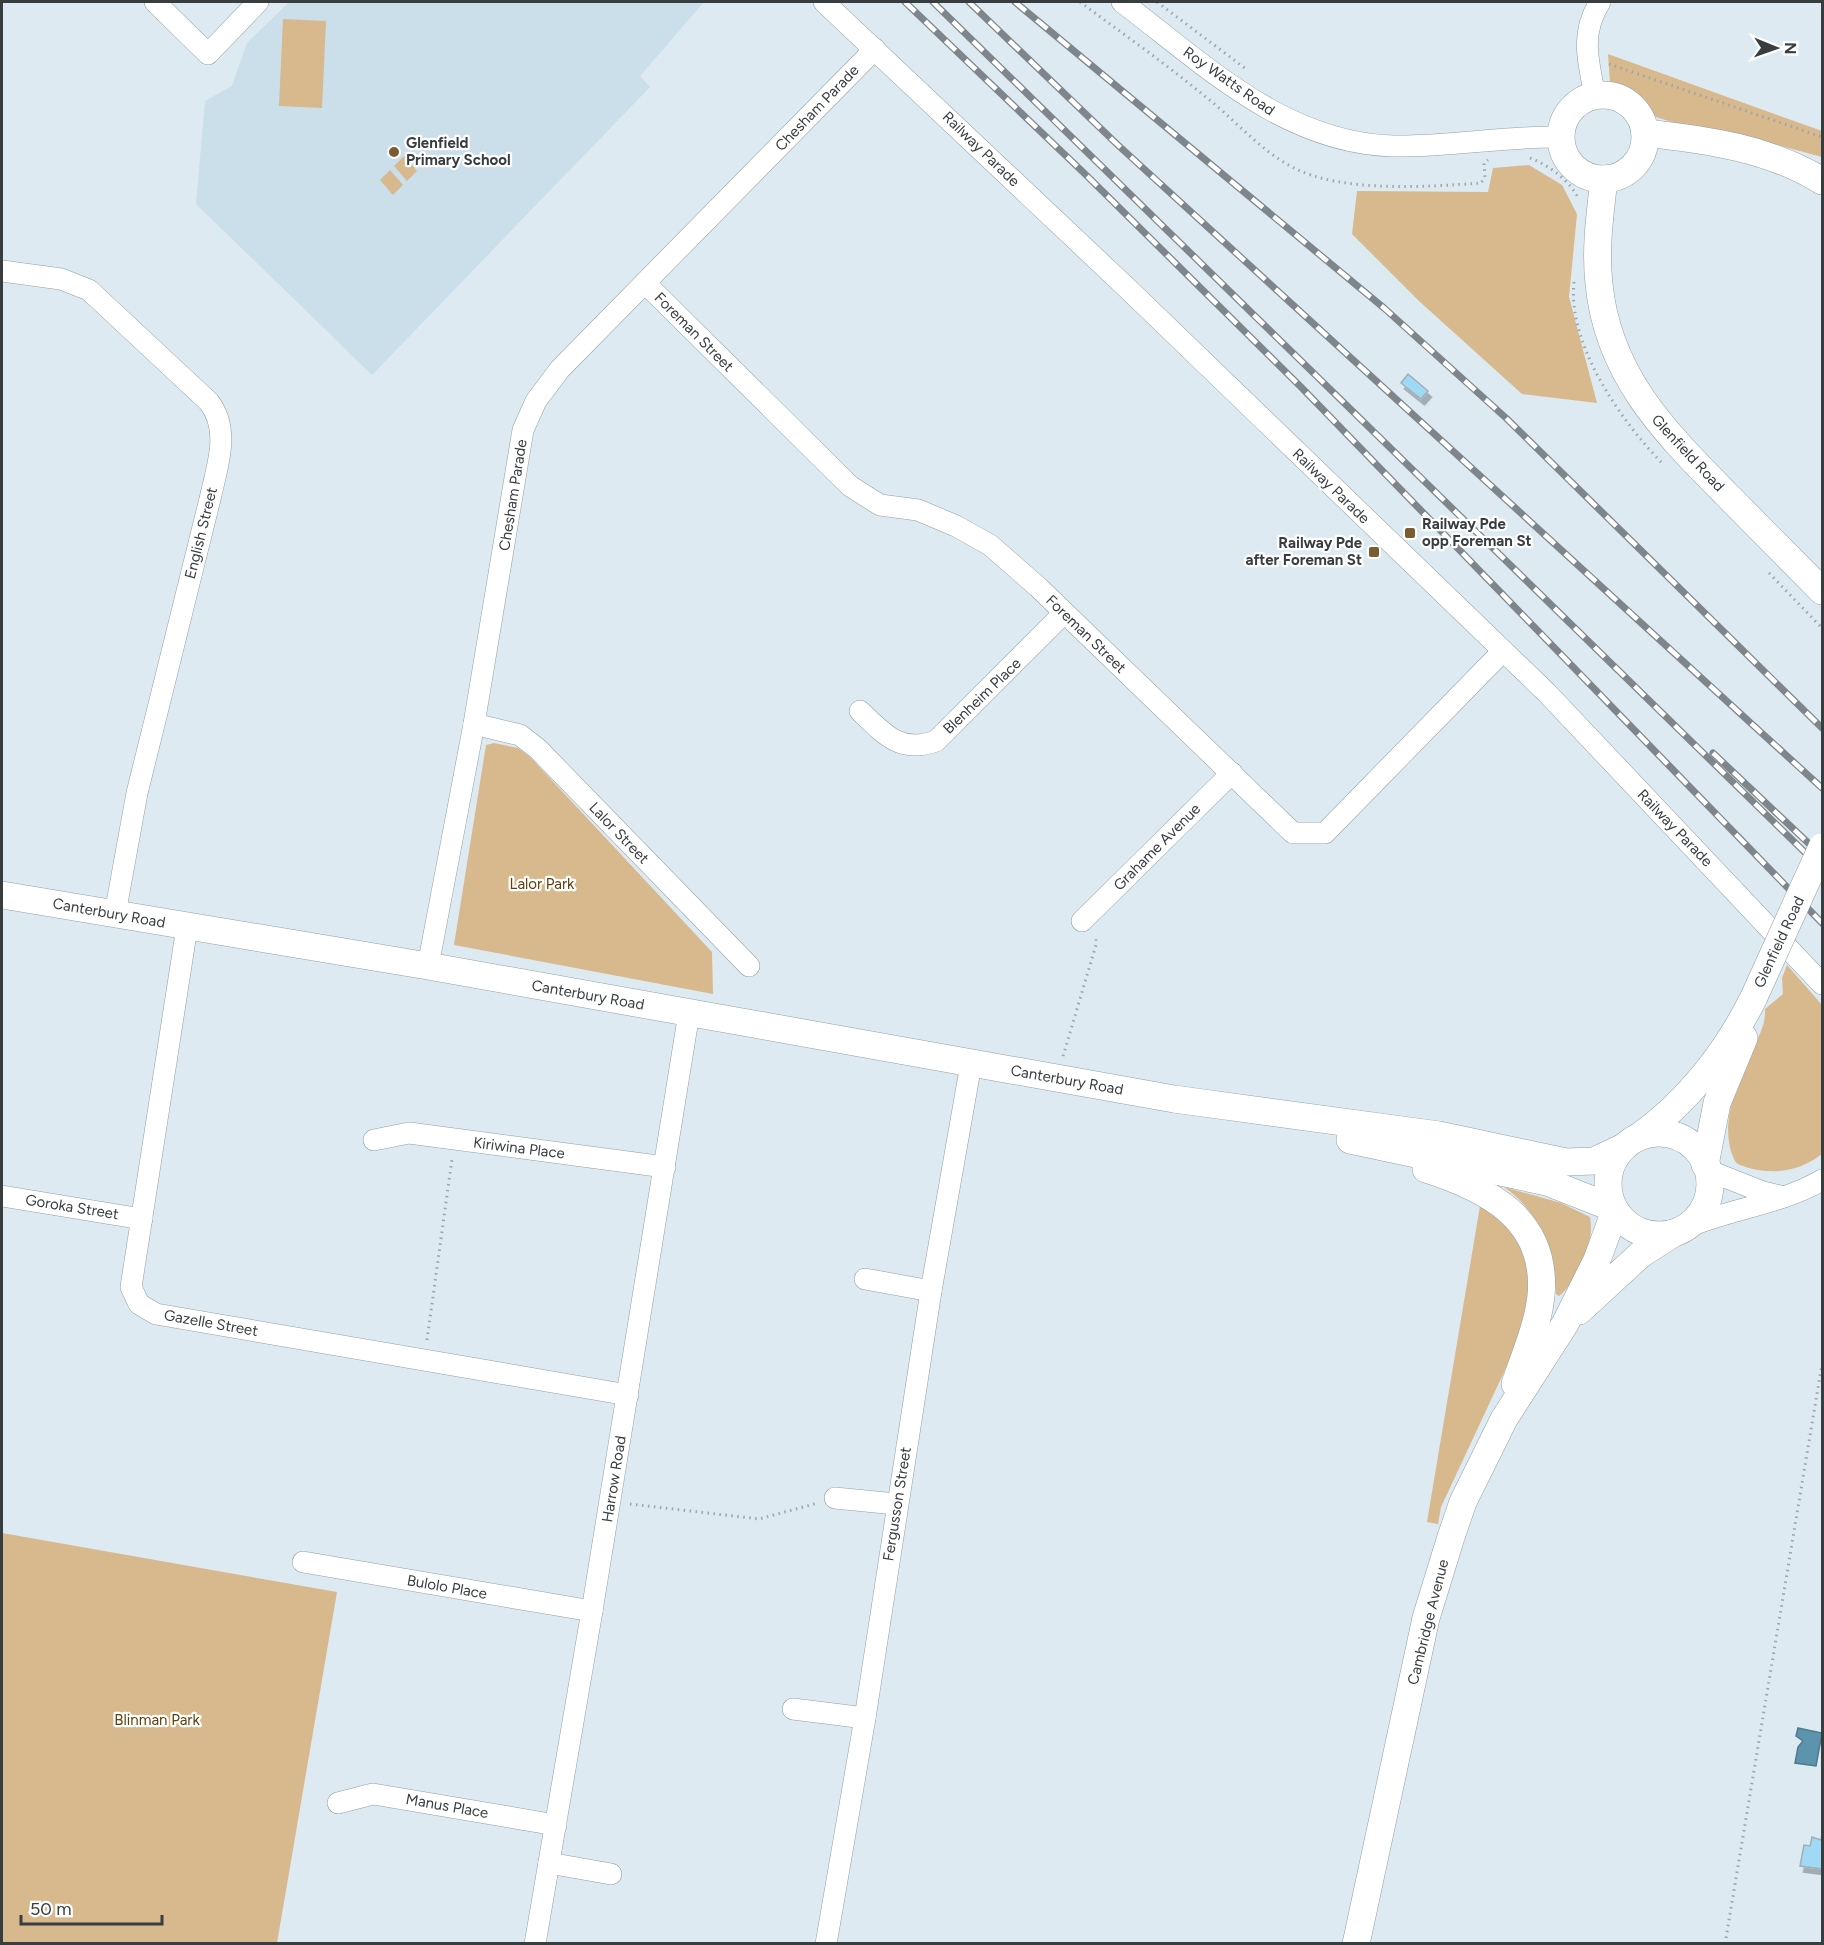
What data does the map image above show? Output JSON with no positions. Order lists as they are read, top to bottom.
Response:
{
  "streets": {
    "main road": ["Glenfield Road", "Canterbury Road", "Cambridge Avenue"],
    "street": [
      "Roy Watts Road",
      "Chesham Parade",
      "Railway Parade",
      "Foreman Street",
      "English Street",
      "Blenheim Place",
      "Lalor Street",
      "Grahame Avenue",
      "Kiriwina Place",
      "Goroka Street",
      "Gazelle Street",
      "Harrow Road",
      "Fergusson Street",
      "Bulolo Place",
      "Manus Place"
    ]
  },
  "crossings": [
    ["Roy Watts Road", "Glenfield Road"],
    ["Chesham Parade", "Railway Parade"],
    ["Chesham Parade", "Foreman Street"],
    ["Chesham Parade", "Lalor Street"],
    ["Chesham Parade", "Canterbury Road"],
    ["Railway Parade", "Foreman Street"],
    ["Foreman Street", "Blenheim Place"],
    ["Foreman Street", "Grahame Avenue"],
    ["Glenfield Road", "Canterbury Road"],
    ["Glenfield Road", "Cambridge Avenue"],
    ["English Street", "Canterbury Road"],
    ["Canterbury Road", "Gazelle Street"],
    ["Canterbury Road", "Harrow Road"],
    ["Canterbury Road", "Fergusson Street"],
    ["Canterbury Road", "Cambridge Avenue"],
    ["Kiriwina Place", "Harrow Road"],
    ["Goroka Street", "Gazelle Street"],
    ["Gazelle Street", "Harrow Road"],
    ["Harrow Road", "Bulolo Place"],
    ["Harrow Road", "Manus Place"]
  ],
  "parks": ["Lalor Park", "Blinman Park"],
  "places": {
    "other": ["Glenfield Primary School"],
    "transit": ["Railway Pde opp Foreman St", "Railway Pde after Foreman St"]
  },
  "scale_bar": "50 m",
  "north": "right"
}
